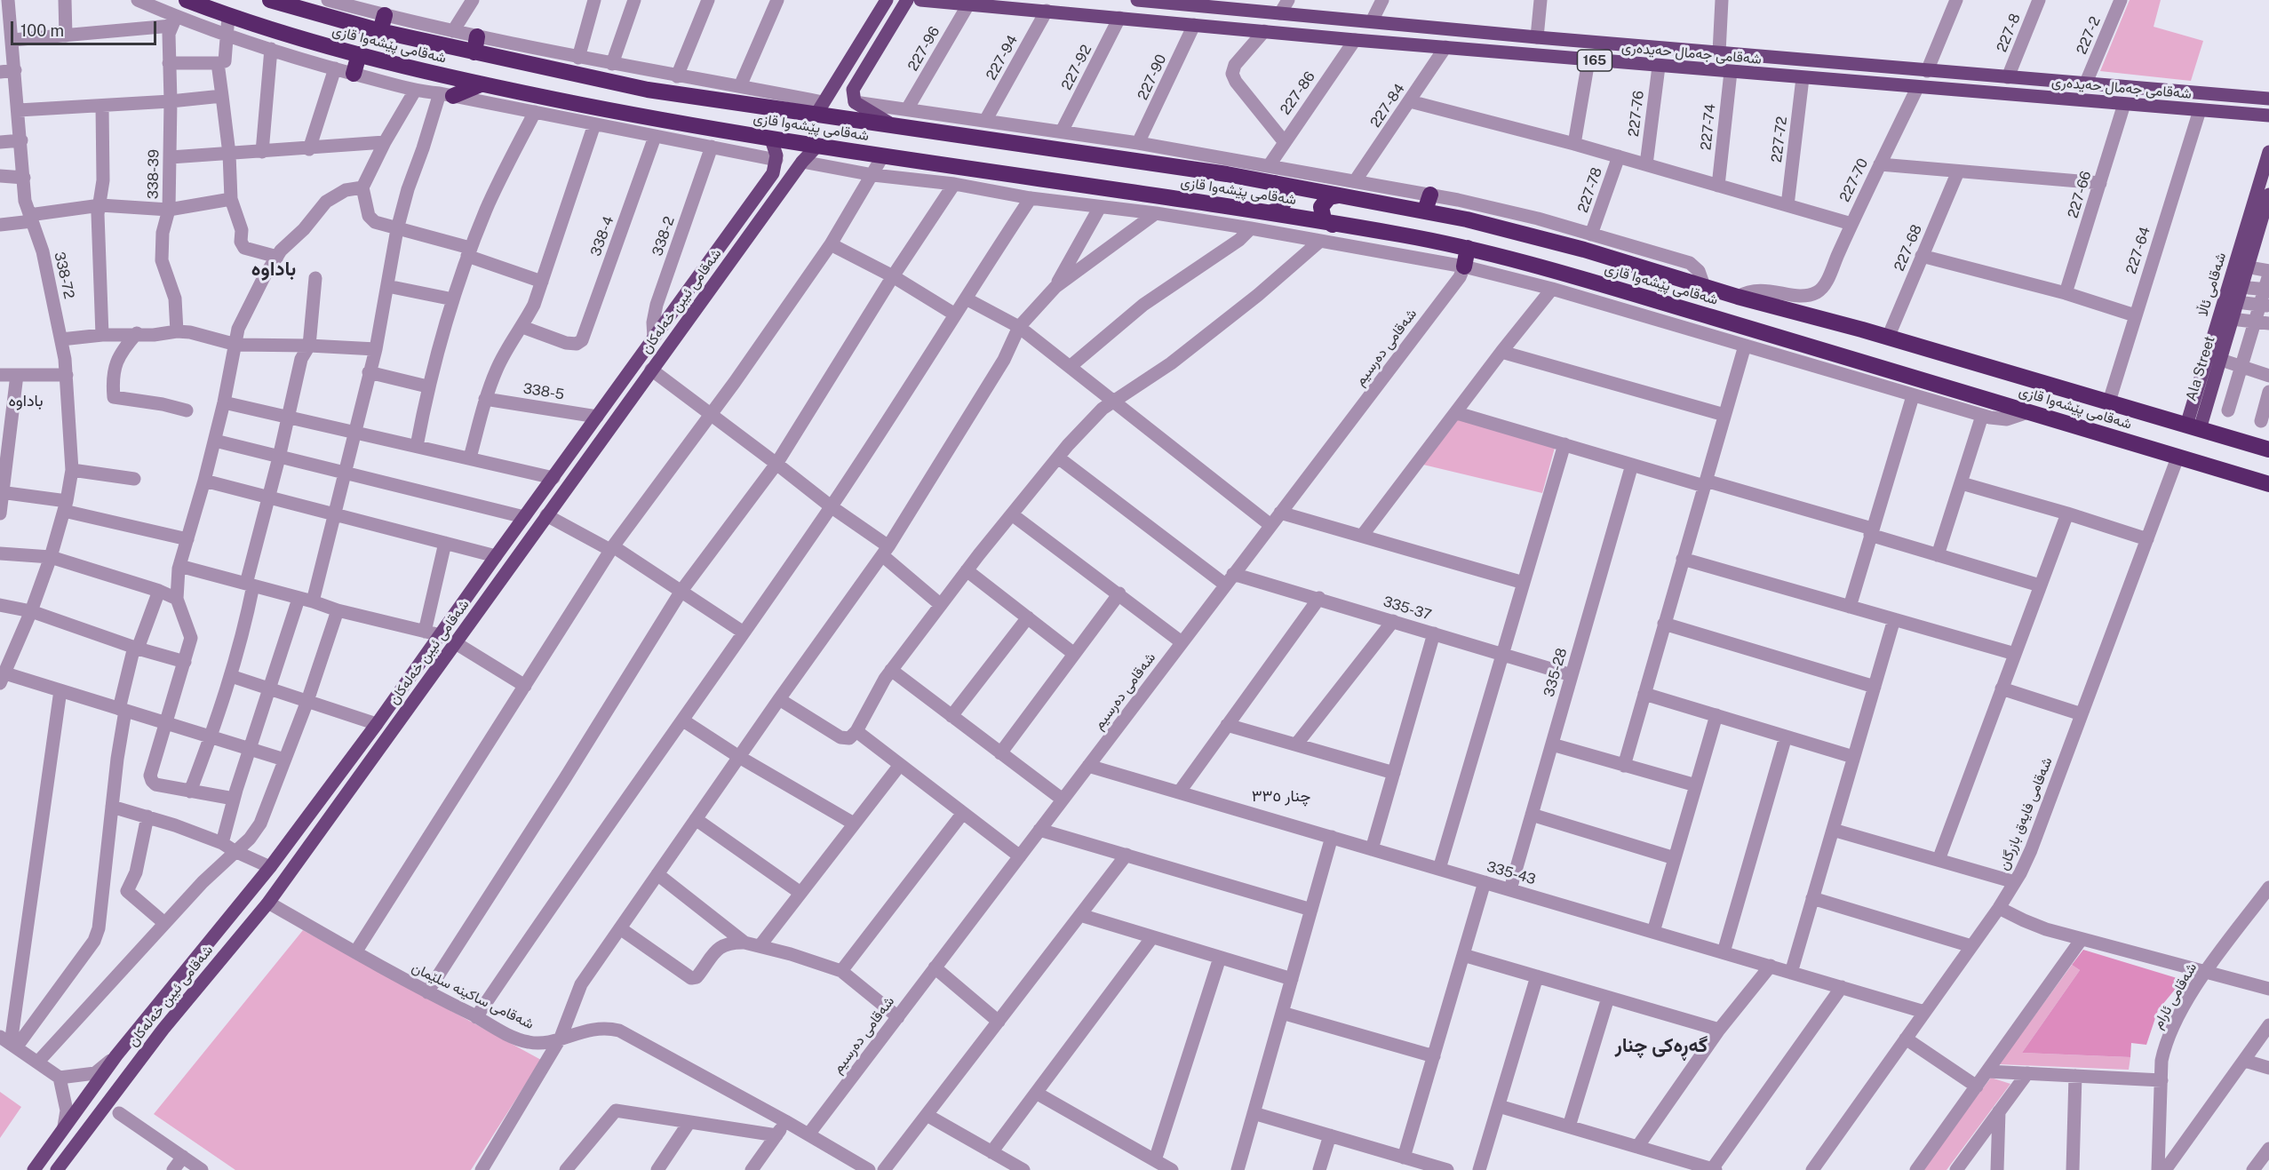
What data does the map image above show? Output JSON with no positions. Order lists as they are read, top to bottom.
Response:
{
  "streets": {
    "highway": ["شەقامی پێشەوا قازی"],
    "main road": [
      "شەقامی جەمال حەیدەری",
      "165",
      "شه‌قامی ئاڵا",
      "شەقامی ئیبن خەلەکان",
      "Ala Street"
    ],
    "street": [
      "227-8",
      "227-2",
      "227-96",
      "227-94",
      "227-92",
      "227-90",
      "227-86",
      "227-84",
      "227-76",
      "227-74",
      "227-72",
      "338-39",
      "227-70",
      "227-78",
      "227-66",
      "338-4",
      "338-2",
      "227-68",
      "227-64",
      "338-72",
      "شەقامی دەرسیم",
      "338-5",
      "335-37",
      "335-28",
      "شەقامی فایەق بازرگان",
      "335-43",
      "شەقامی ساکینە سلێمان",
      "شەقامی ئارام"
    ]
  },
  "crossings": [
    ["227-8", "شەقامی جەمال حەیدەری"],
    ["227-2", "شەقامی جەمال حەیدەری"],
    ["شەقامی پێشەوا قازی", "227-70"],
    ["شەقامی پێشەوا قازی", "227-68"],
    ["شەقامی پێشەوا قازی", "227-64"],
    ["شەقامی پێشەوا قازی", "شه‌قامی ئاڵا"],
    ["شەقامی پێشەوا قازی", "شەقامی ئیبن خەلەکان"],
    ["شەقامی پێشەوا قازی", "Ala Street"],
    ["شەقامی پێشەوا قازی", "شەقامی فایەق بازرگان"],
    ["227-96", "شەقامی جەمال حەیدەری"],
    ["شەقامی جەمال حەیدەری", "227-94"],
    ["شەقامی جەمال حەیدەری", "227-92"],
    ["شەقامی جەمال حەیدەری", "227-90"],
    ["شەقامی جەمال حەیدەری", "227-86"],
    ["شەقامی جەمال حەیدەری", "227-84"],
    ["شەقامی جەمال حەیدەری", "227-76"],
    ["شەقامی جەمال حەیدەری", "227-74"],
    ["شەقامی جەمال حەیدەری", "227-72"],
    ["شەقامی جەمال حەیدەری", "227-70"],
    ["شەقامی جەمال حەیدەری", "227-66"],
    ["شەقامی جەمال حەیدەری", "227-64"],
    ["338-2", "شەقامی ئیبن خەلەکان"],
    ["شه‌قامی ئاڵا", "Ala Street"],
    ["شەقامی ئیبن خەلەکان", "338-5"],
    ["شەقامی ئیبن خەلەکان", "شەقامی ساکینە سلێمان"],
    ["شەقامی دەرسیم", "335-37"],
    ["شەقامی دەرسیم", "335-43"],
    ["شەقامی دەرسیم", "شەقامی ساکینە سلێمان"],
    ["335-37", "335-28"],
    ["335-28", "335-43"],
    ["شەقامی فایەق بازرگان", "335-43"]
  ],
  "districts": [
    "باداوە",
    "باداوە",
    "چنار ٣٣٥",
    "گەڕەکی چنار"
  ],
  "scale_bar": "100 m"
}
